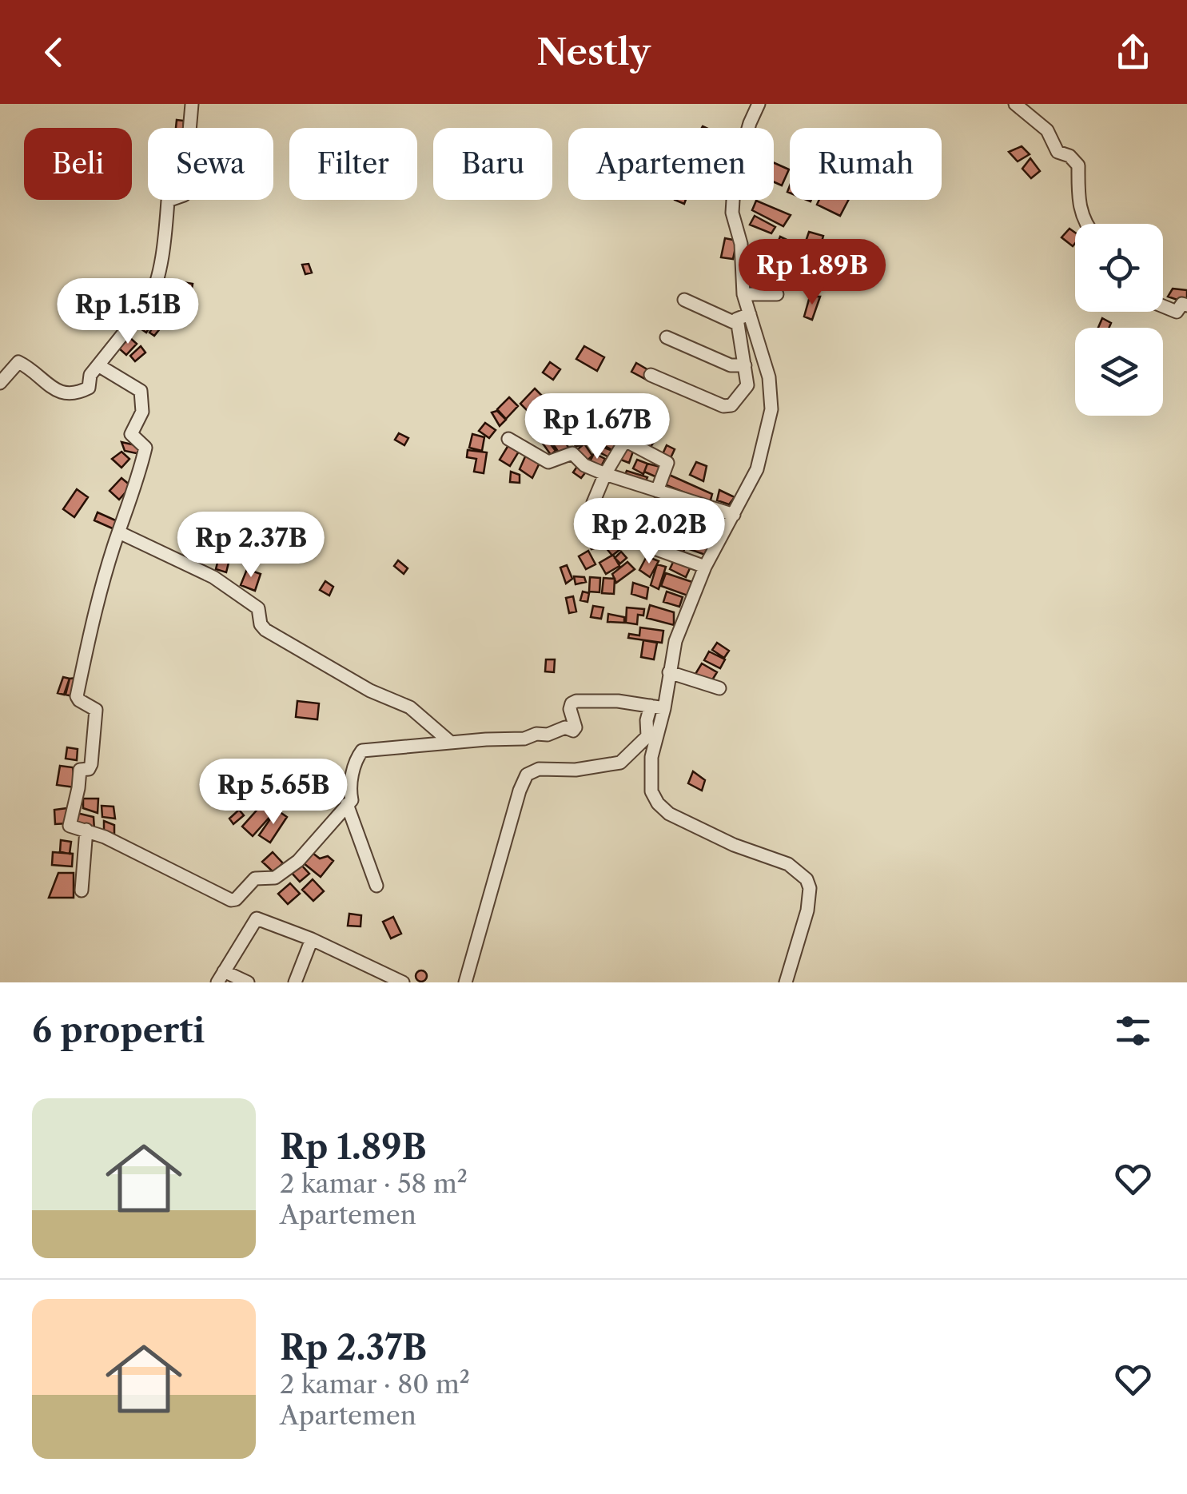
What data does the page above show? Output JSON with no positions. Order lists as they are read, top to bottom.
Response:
{
  "page": {
    "header": "Nestly",
    "chip": [
      "Beli",
      "Sewa",
      "Filter",
      "Baru",
      "Apartemen",
      "Rumah"
    ],
    "price": [
      "Rp 1.89B",
      "Rp 1.51B",
      "Rp 1.67B",
      "Rp 2.02B",
      "Rp 2.37B",
      "Rp 5.65B"
    ],
    "heading": "6 properti",
    "list": [
      {
        "name": "Rp 1.89B",
        "note": "2 kamar · 58 m² · Apartemen"
      },
      {
        "name": "Rp 2.37B",
        "note": "2 kamar · 80 m² · Apartemen"
      }
    ]
  }
}
